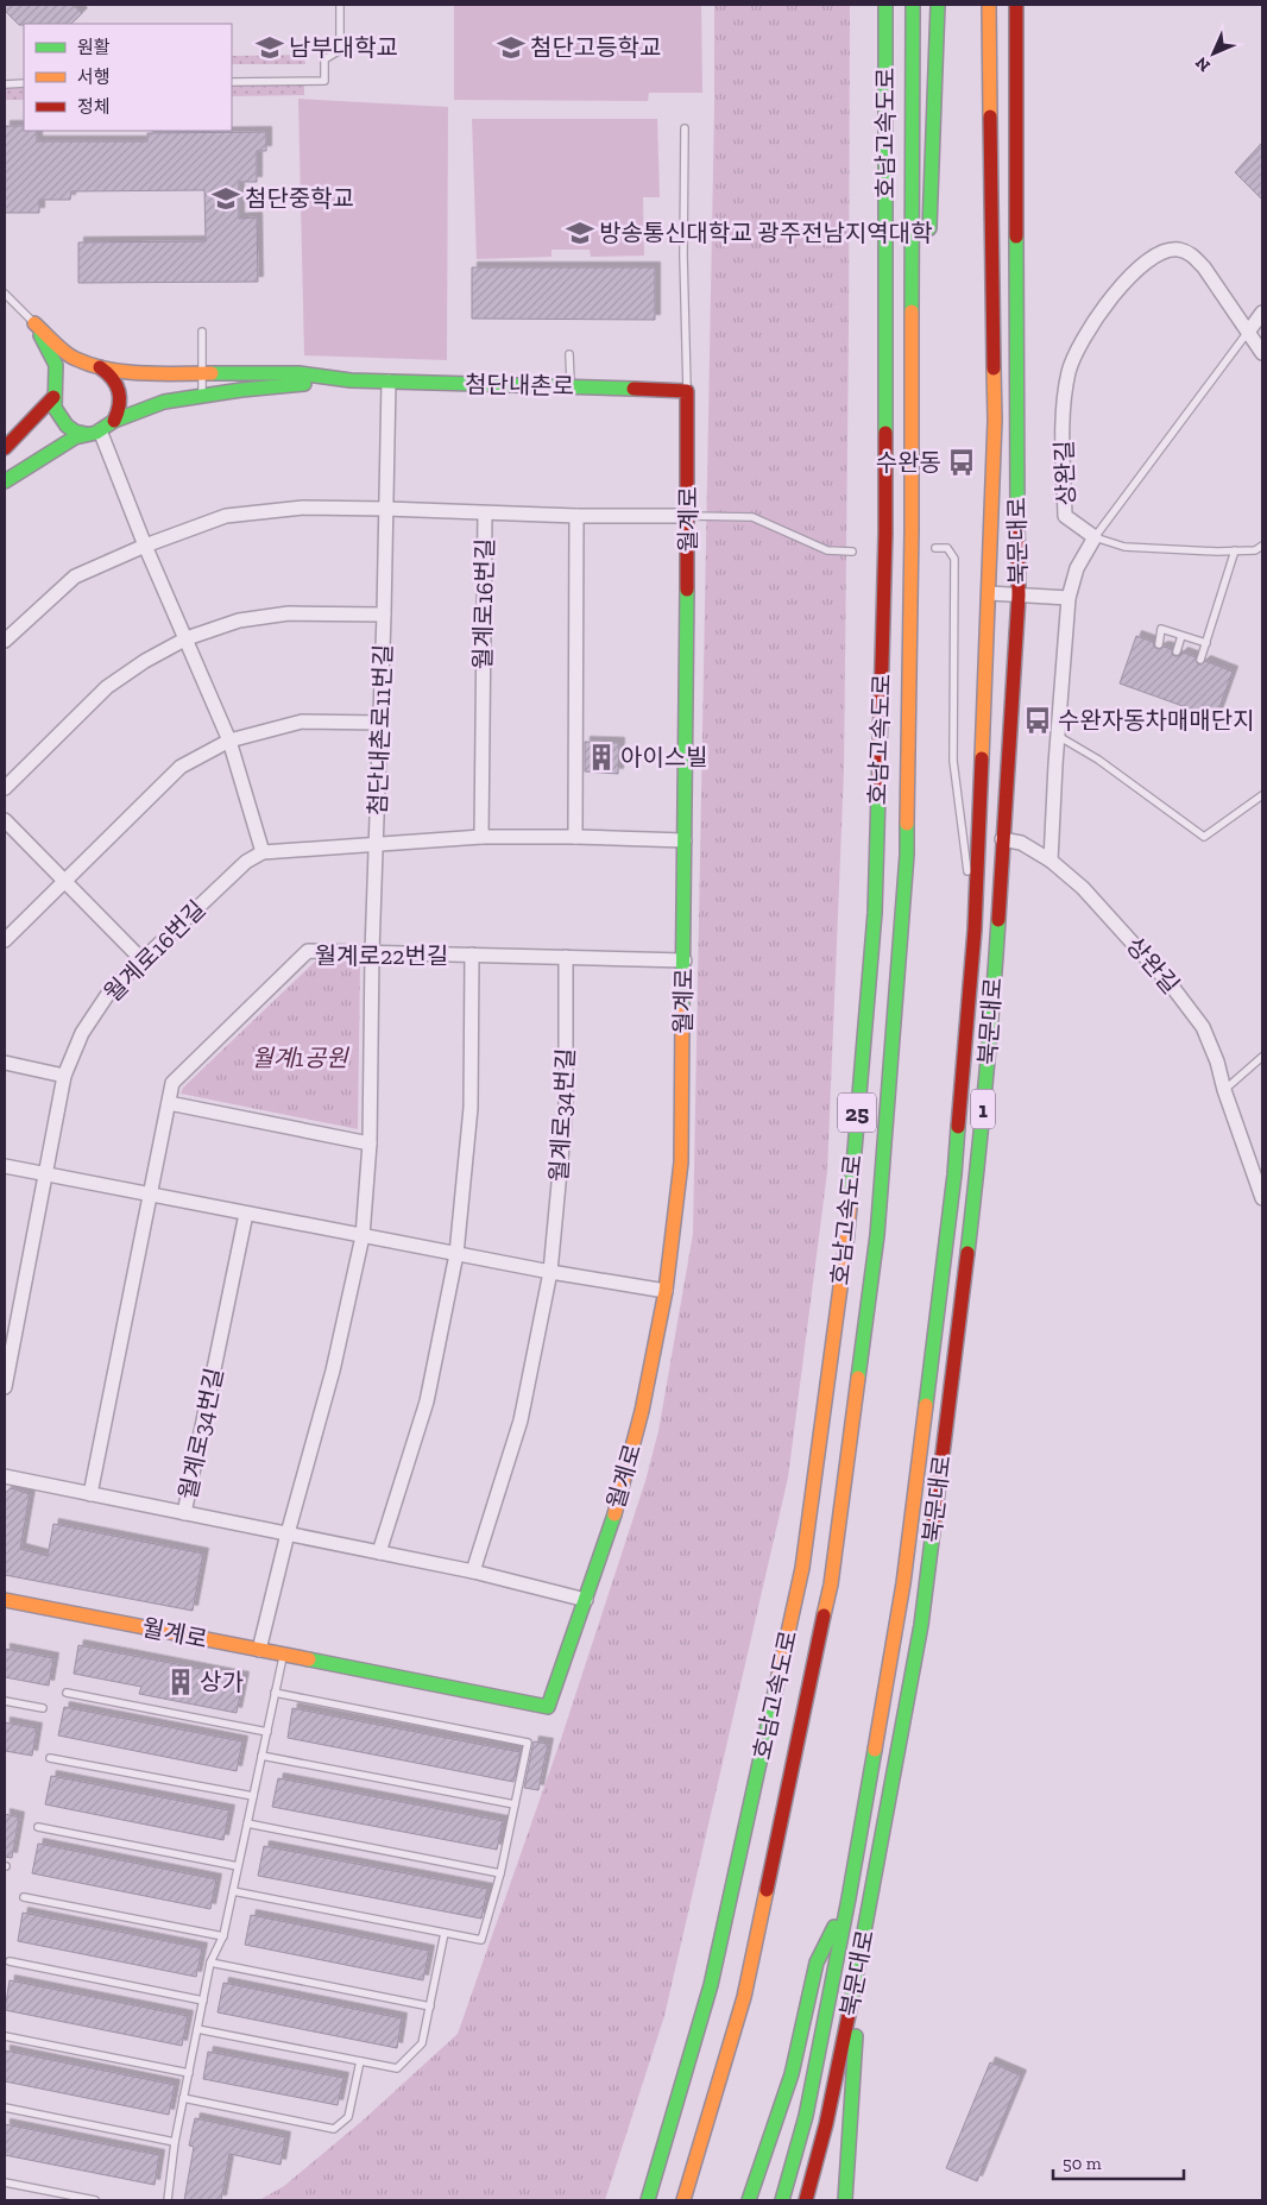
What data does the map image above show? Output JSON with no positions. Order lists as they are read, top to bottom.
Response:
{
  "streets": {
    "main road": [
      "호남고속도로",
      "첨단내촌로",
      "월계로",
      "북문대로",
      "1",
      "25"
    ],
    "street": [
      "상완길",
      "월계로16번길",
      "첨단내촌로11번길",
      "월계로22번길",
      "월계로34번길"
    ]
  },
  "crossings": [
    ["첨단내촌로", "월계로"],
    ["첨단내촌로", "첨단내촌로11번길"],
    ["상완길", "북문대로"],
    ["월계로", "월계로22번길"],
    ["첨단내촌로11번길", "월계로22번길"],
    ["월계로22번길", "월계로34번길"]
  ],
  "parks": ["월계1공원"],
  "places": {
    "school or university": [
      "남부대학교",
      "첨단고등학교",
      "첨단중학교",
      "방송통신대학교 광주전남지역대학"
    ],
    "bus stop": ["수완동", "수완자동차매매단지"],
    "building": ["아이스빌", "상가"]
  },
  "legend": ["원활", "서행", "정체"],
  "scale_bar": "50 m",
  "north": "bottom left"
}
